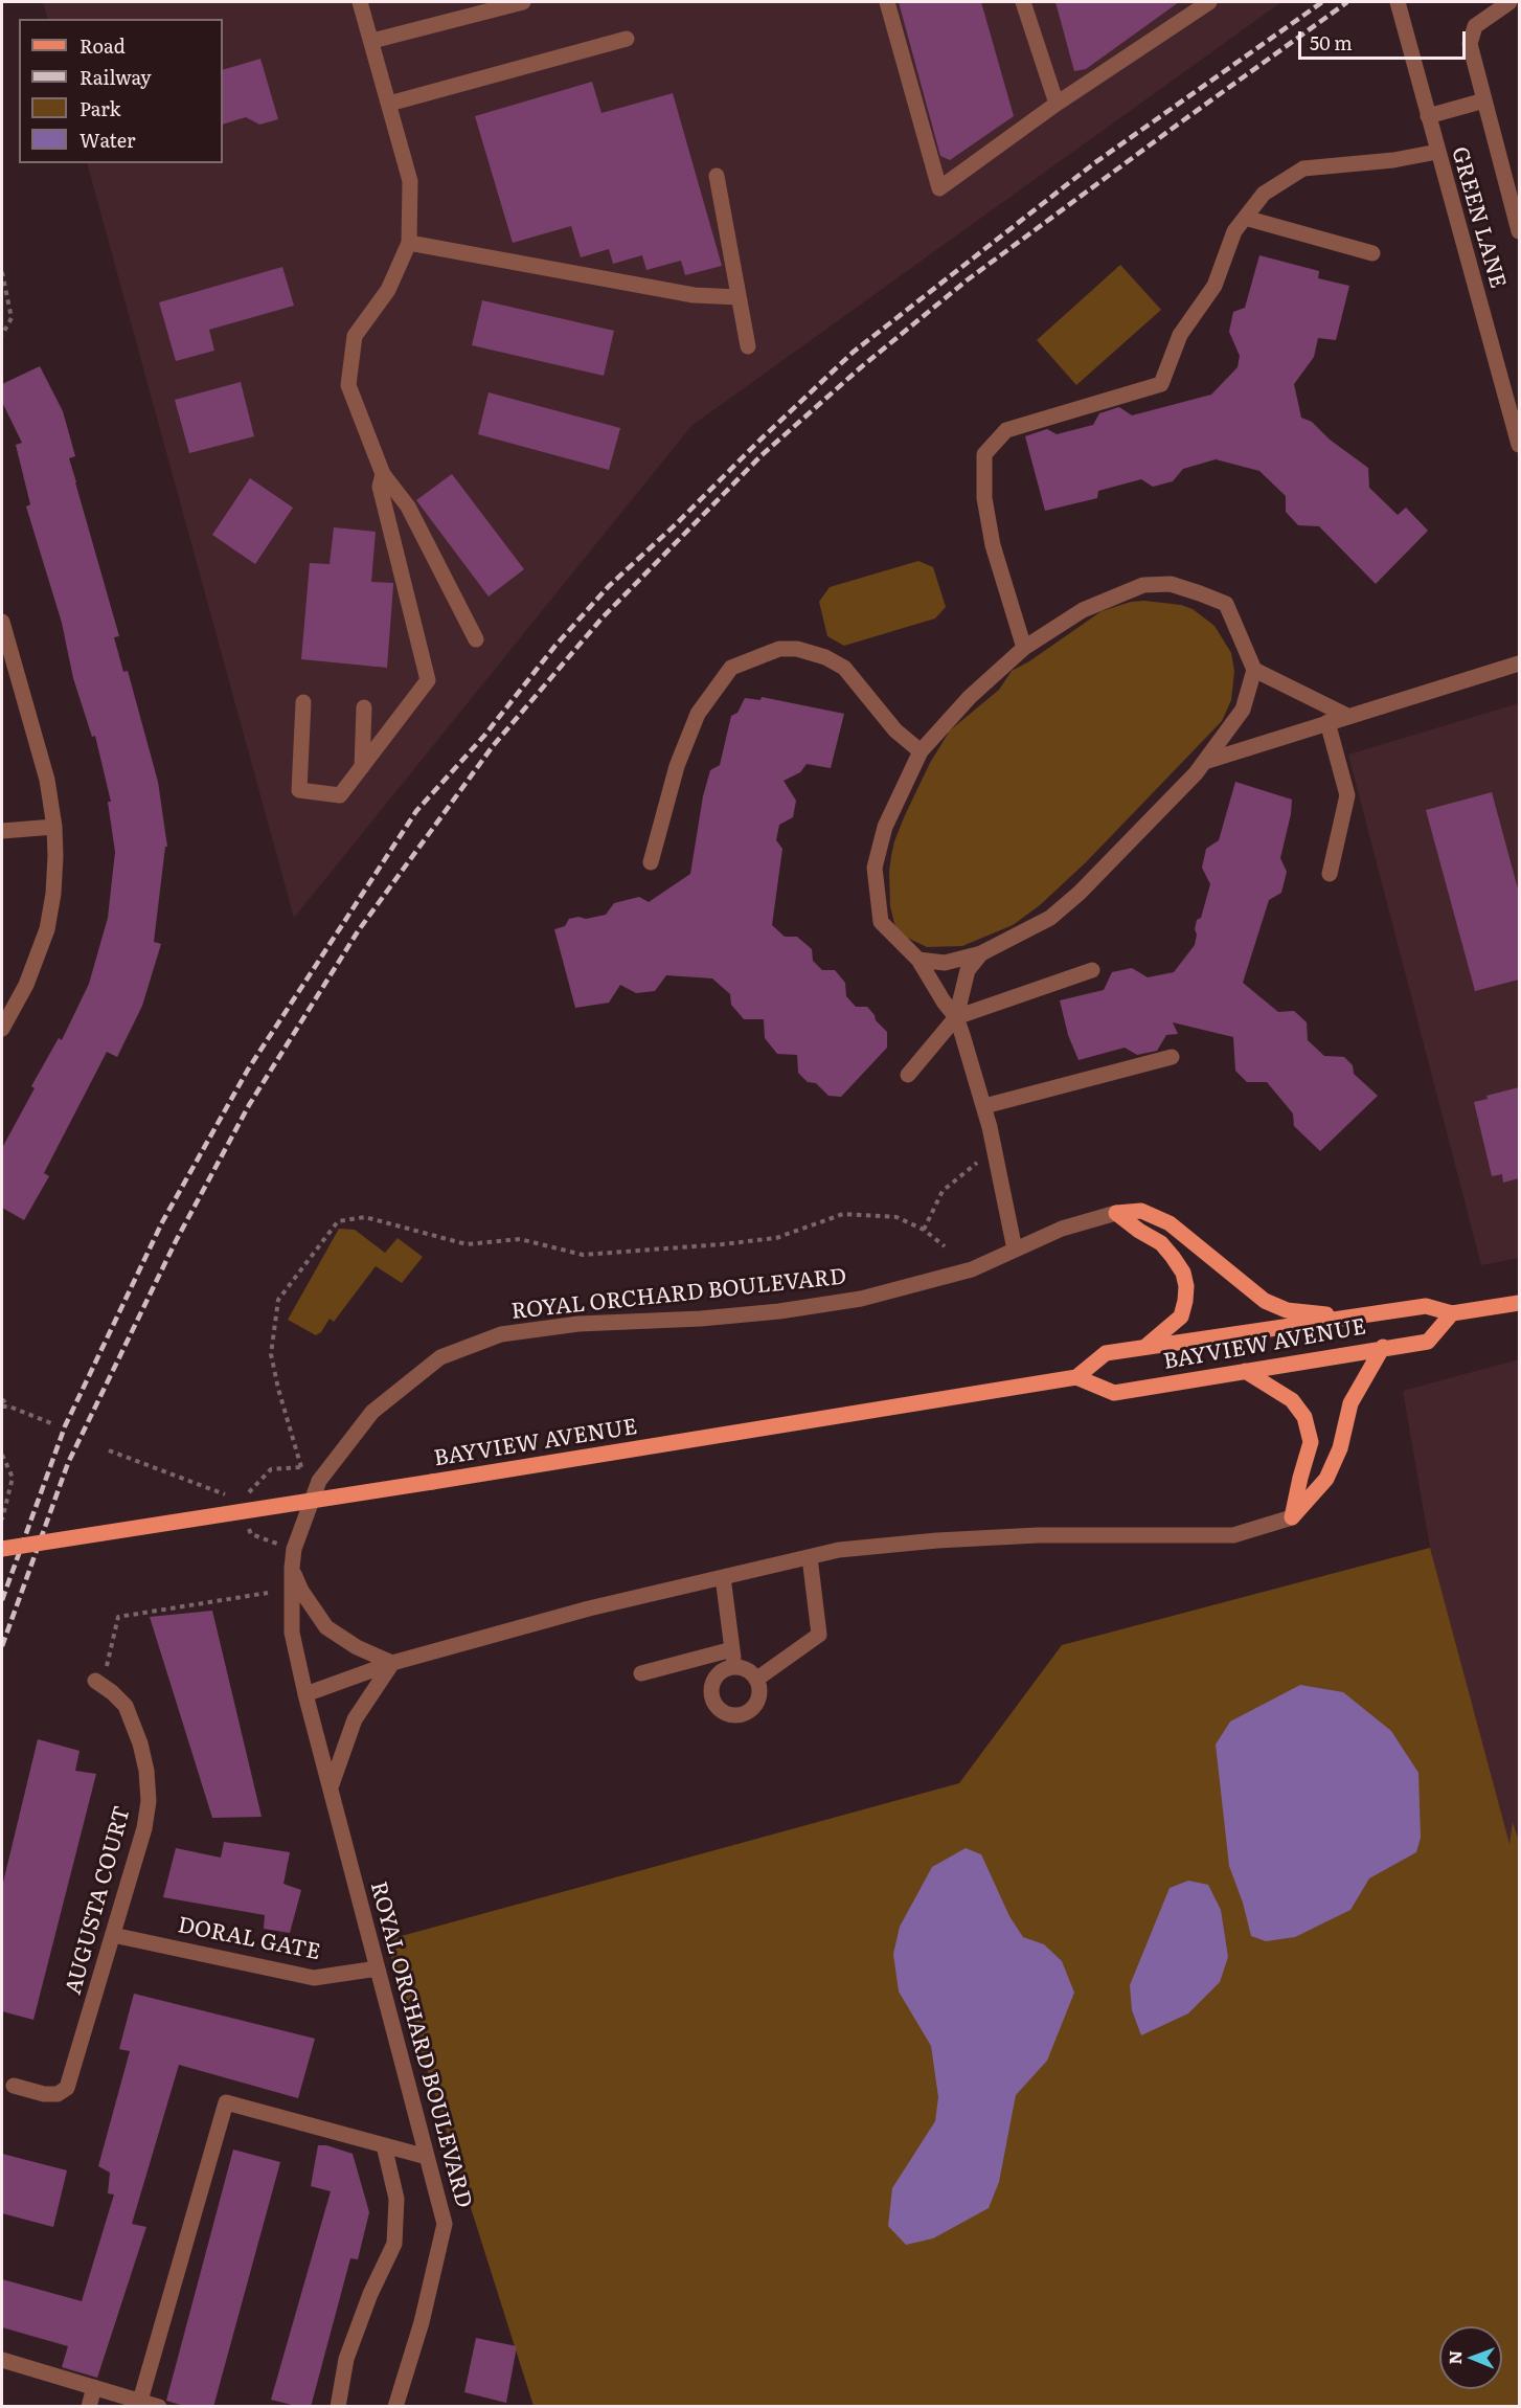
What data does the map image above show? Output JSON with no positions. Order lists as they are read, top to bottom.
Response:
{
  "streets": {
    "main road": ["BAYVIEW AVENUE"],
    "street": [
      "GREEN LANE",
      "ROYAL ORCHARD BOULEVARD",
      "AUGUSTA COURT",
      "DORAL GATE"
    ]
  },
  "crossings": [
    ["ROYAL ORCHARD BOULEVARD", "DORAL GATE"],
    ["AUGUSTA COURT", "DORAL GATE"]
  ],
  "legend": [
    "Road",
    "Railway",
    "Park",
    "Water"
  ],
  "scale_bar": "50 m",
  "north": "left"
}
